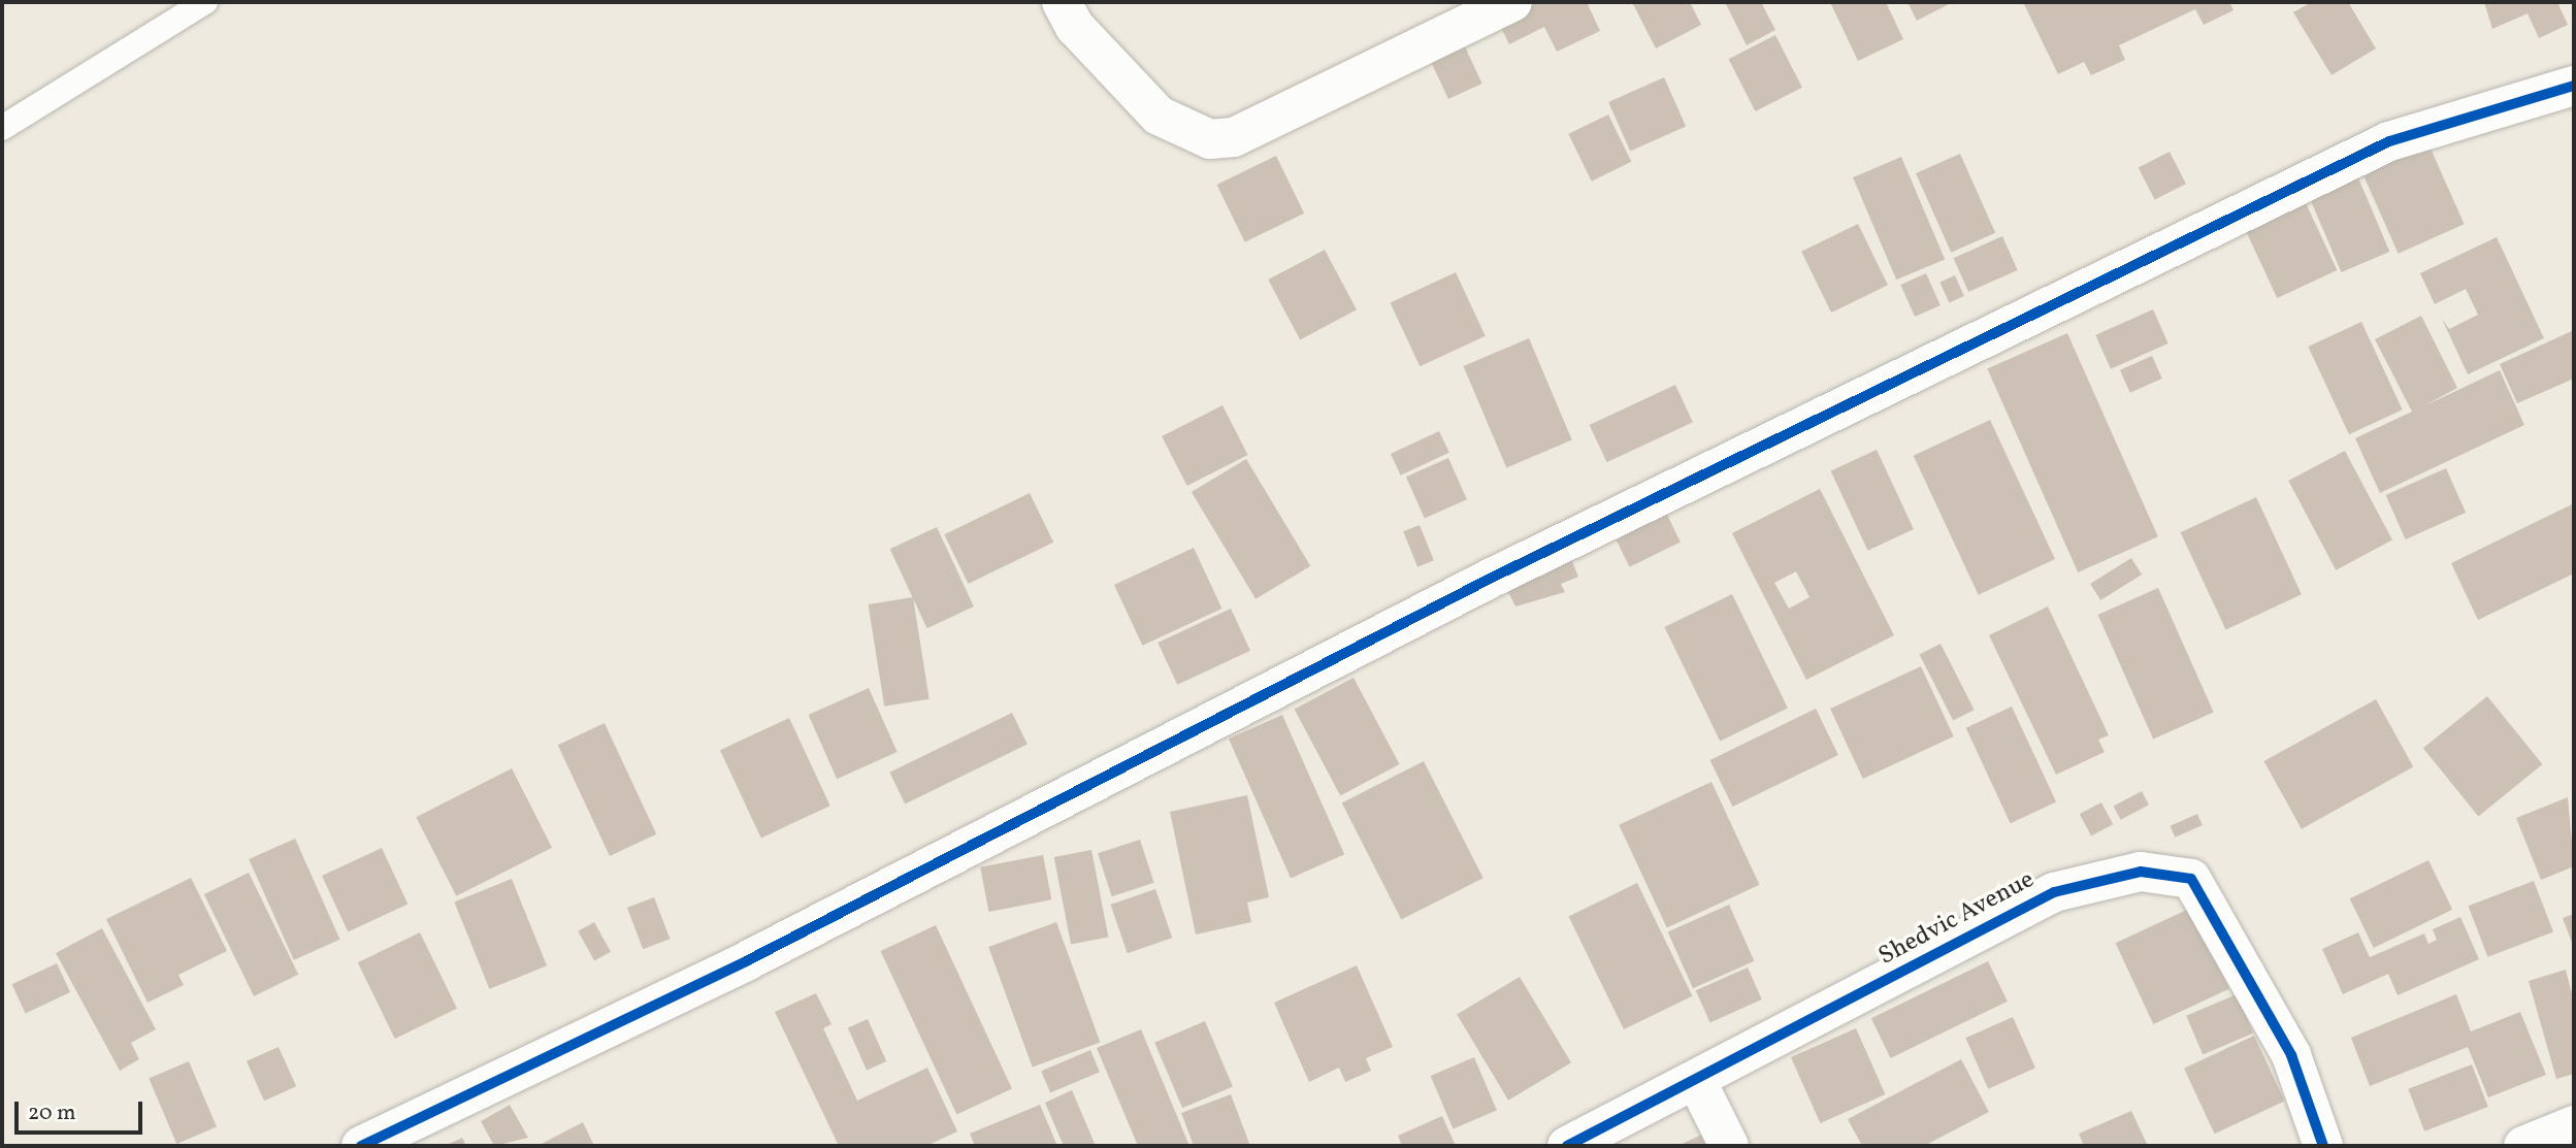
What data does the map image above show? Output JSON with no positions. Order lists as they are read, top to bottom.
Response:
{
  "streets": {
    "street": ["Shedvic Avenue"]
  },
  "scale_bar": "20 m"
}
